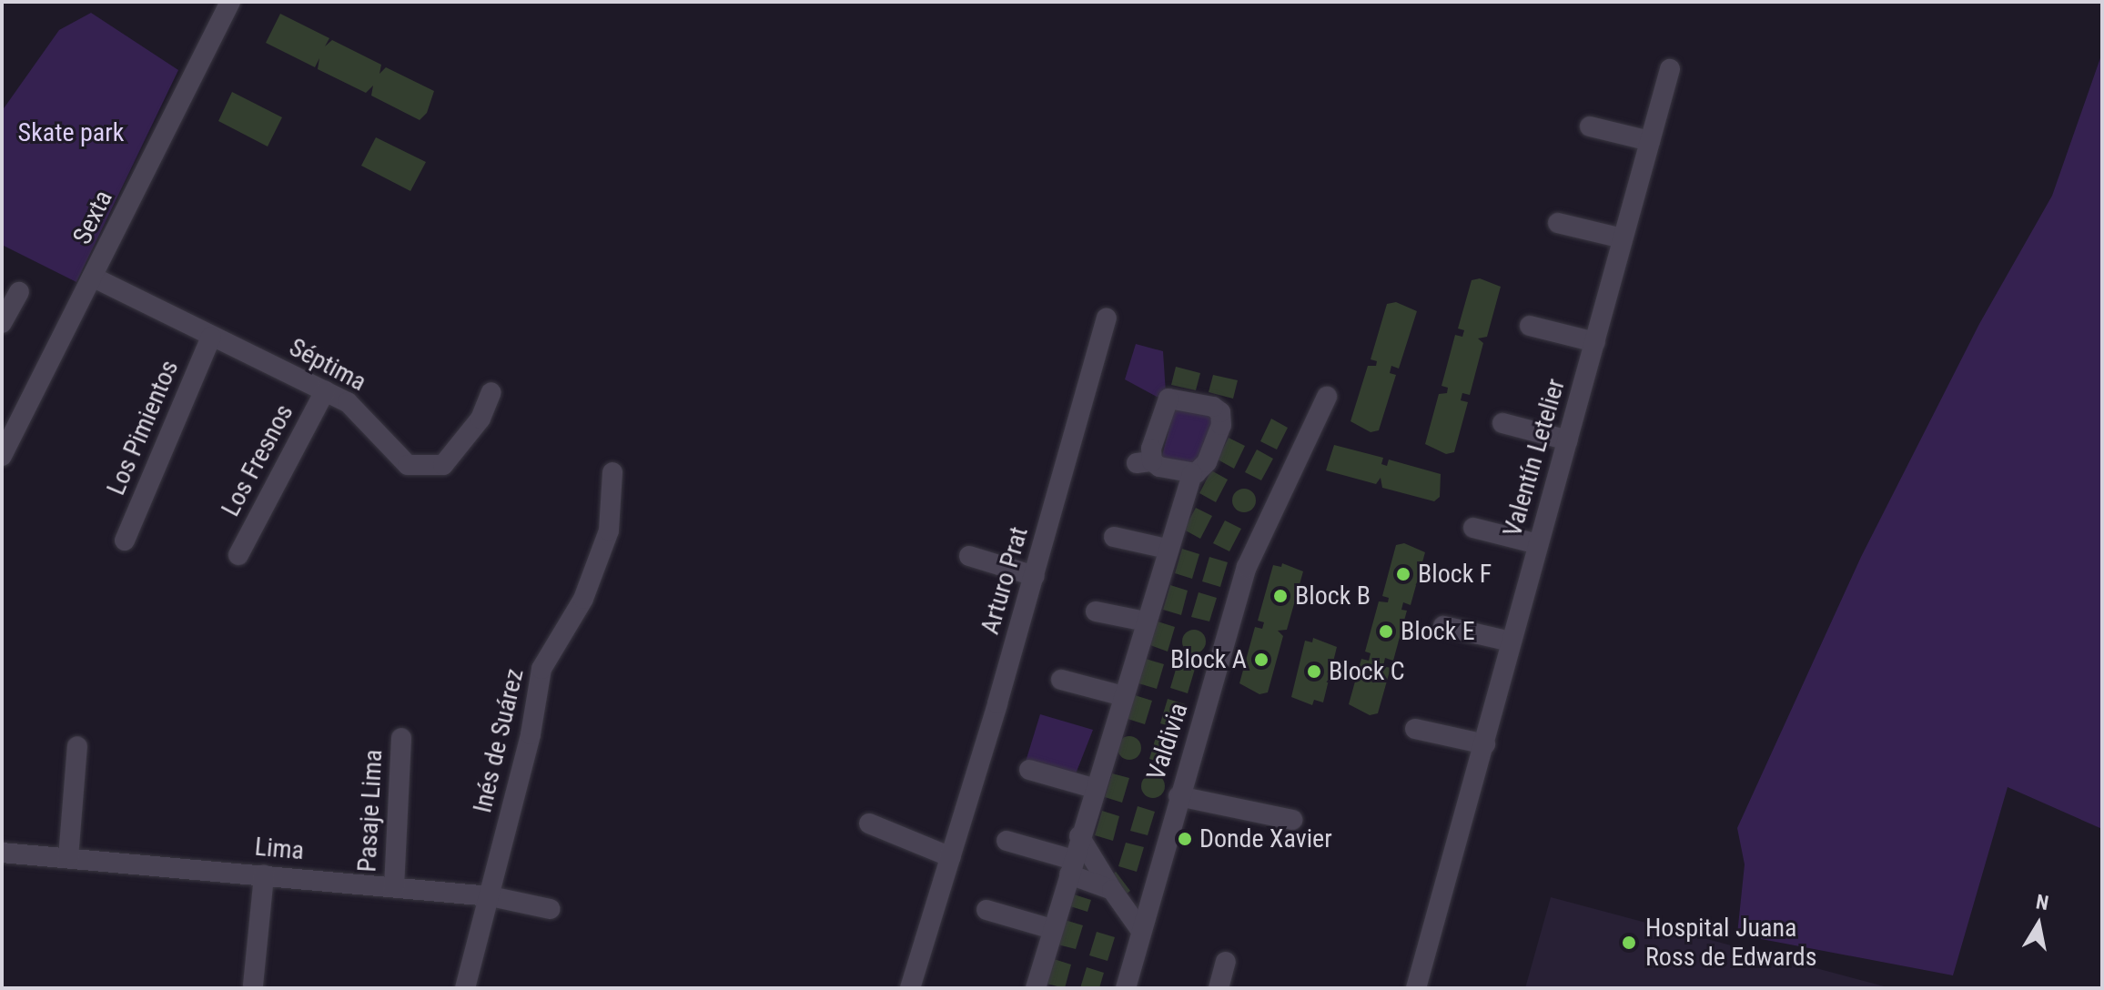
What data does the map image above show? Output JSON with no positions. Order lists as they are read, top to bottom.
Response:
{
  "streets": {
    "street": [
      "Sexta",
      "Séptima",
      "Los Pimientos",
      "Valentín Letelier",
      "Los Fresnos",
      "Arturo Prat",
      "Inés de Suárez",
      "Valdivia",
      "Pasaje Lima",
      "Lima"
    ]
  },
  "crossings": [
    ["Sexta", "Séptima"],
    ["Séptima", "Los Pimientos"],
    ["Séptima", "Los Fresnos"],
    ["Inés de Suárez", "Lima"],
    ["Pasaje Lima", "Lima"]
  ],
  "parks": ["Skate park"],
  "places": [
    "Block F",
    "Block B",
    "Block E",
    "Block A",
    "Block C",
    "Donde Xavier",
    "Hospital Juana Ross de Edwards"
  ],
  "north": "top"
}
